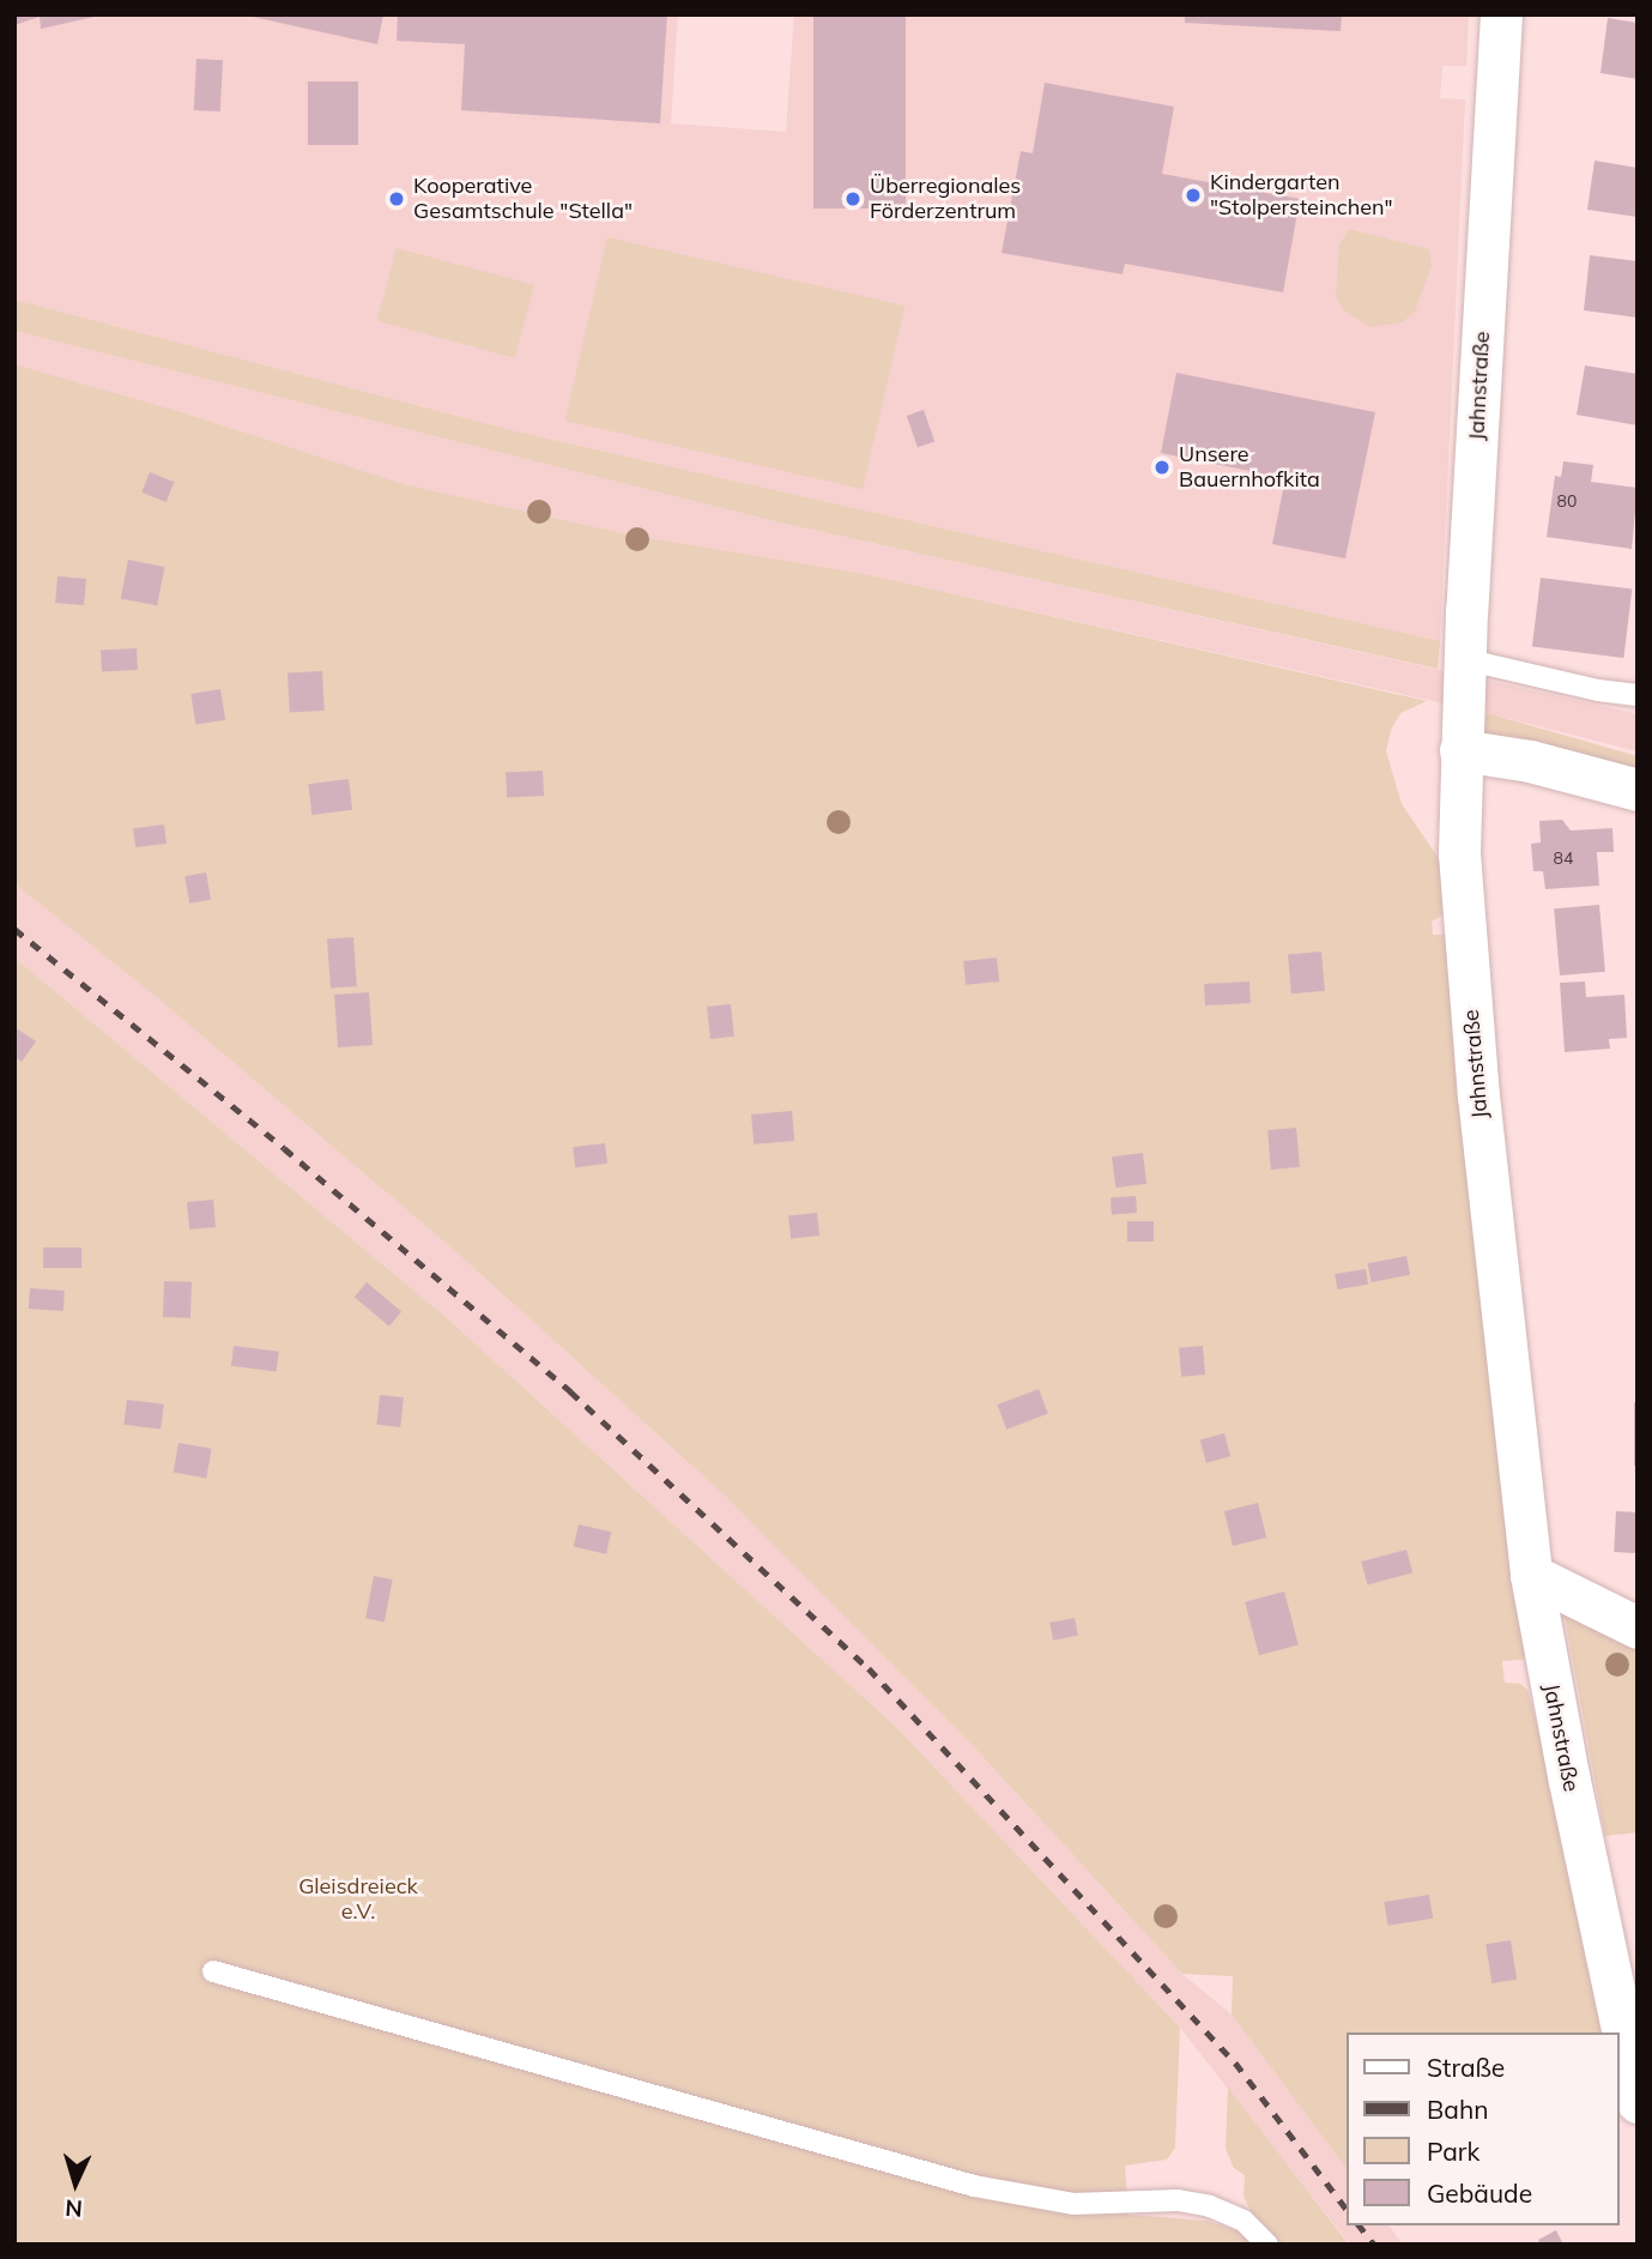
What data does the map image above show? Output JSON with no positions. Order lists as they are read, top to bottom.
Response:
{
  "streets": {
    "street": ["Jahnstraße"]
  },
  "parks": ["Gleisdreieck e.V."],
  "places": [
    "Kindergarten \"Stolpersteinchen\"",
    "Kooperative Gesamtschule \"Stella\"",
    "Überregionales Förderzentrum",
    "Unsere Bauernhofkita"
  ],
  "house_numbers": ["80", "84"],
  "legend": [
    "Straße",
    "Bahn",
    "Park",
    "Gebäude"
  ],
  "north": "bottom"
}
